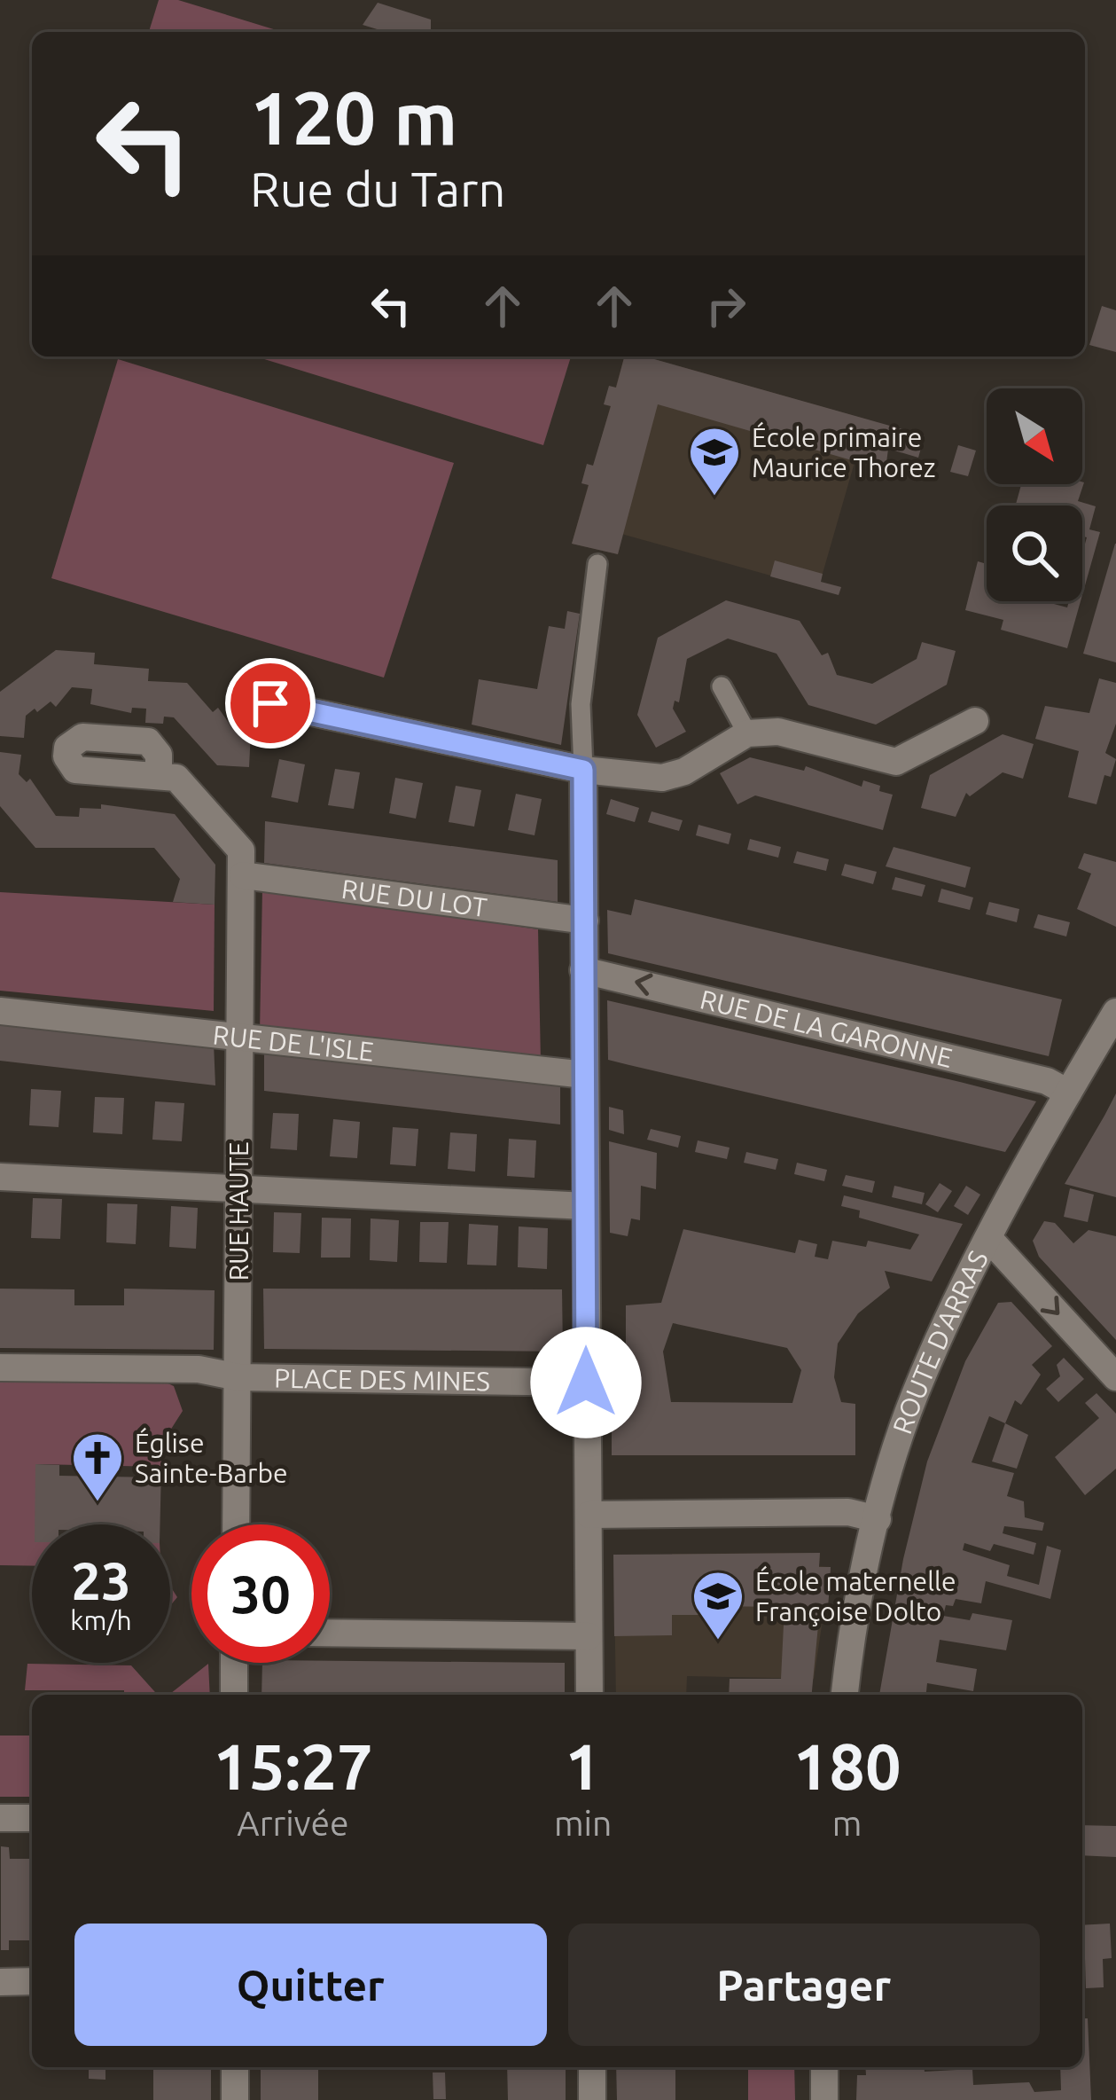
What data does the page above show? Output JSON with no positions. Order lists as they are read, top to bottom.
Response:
{
  "streets": {
    "street": [
      "RUE DU LOT",
      "RUE DE LA GARONNE",
      "RUE DE L'ISLE",
      "RUE HAUTE",
      "ROUTE D'ARRAS",
      "PLACE DES MINES"
    ]
  },
  "crossings": [
    ["RUE DU LOT", "RUE HAUTE"],
    ["RUE DE LA GARONNE", "ROUTE D'ARRAS"],
    ["RUE DE L'ISLE", "RUE HAUTE"],
    ["RUE HAUTE", "PLACE DES MINES"]
  ],
  "one_way": ["RUE DE LA GARONNE"],
  "places": {
    "school or university": ["École primaire Maurice Thorez", "École maternelle Françoise Dolto"],
    "church": ["Église Sainte-Barbe"]
  },
  "north": "bottom right",
  "page": {
    "turn": ["120 m", "Rue du Tarn"],
    "speed": "23 km/h",
    "limit": "30",
    "eta": [
      "15:27",
      "Arrivée",
      "1",
      "min",
      "180",
      "m"
    ],
    "buttons": ["Quitter", "Partager"]
  }
}
